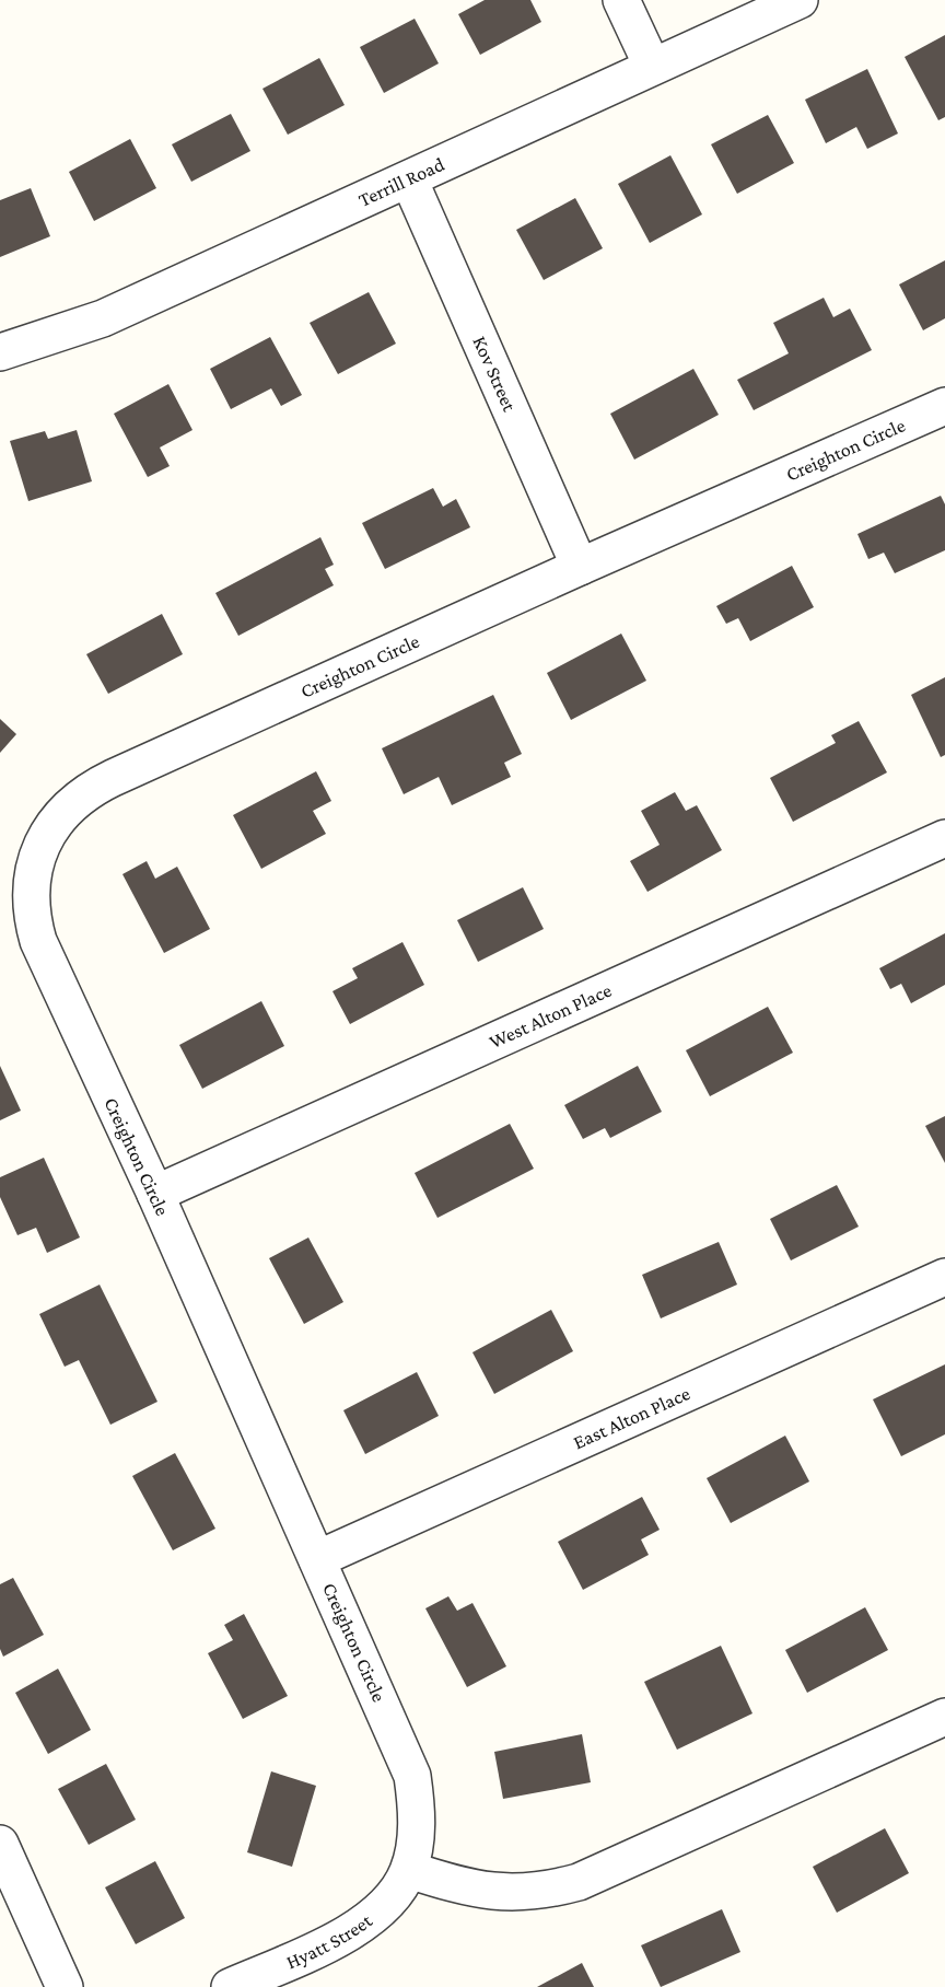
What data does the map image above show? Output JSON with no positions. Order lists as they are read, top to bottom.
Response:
{
  "streets": {
    "street": [
      "Terrill Road",
      "Kov Street",
      "Creighton Circle",
      "West Alton Place",
      "East Alton Place",
      "Hyatt Street"
    ]
  },
  "crossings": [
    ["Terrill Road", "Kov Street"],
    ["Kov Street", "Creighton Circle"],
    ["Creighton Circle", "West Alton Place"],
    ["Creighton Circle", "East Alton Place"],
    ["Creighton Circle", "Hyatt Street"]
  ]
}
